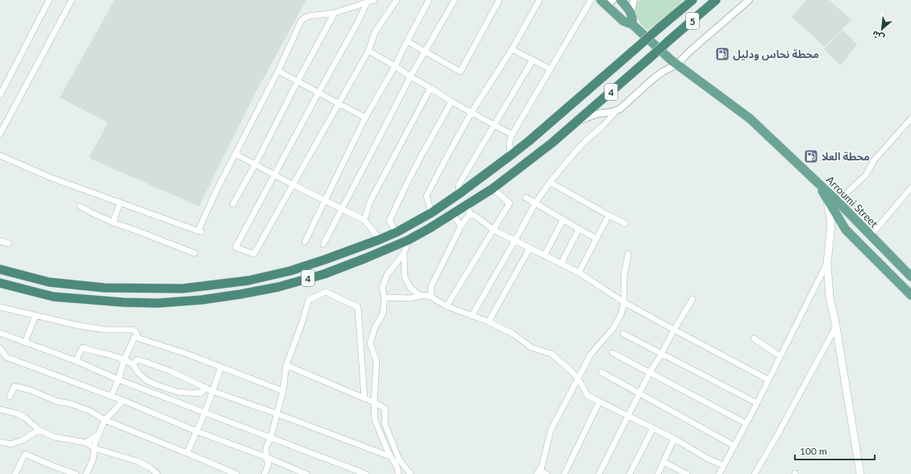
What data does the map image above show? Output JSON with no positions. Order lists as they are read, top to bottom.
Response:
{
  "streets": {
    "highway": ["5", "4"],
    "main road": ["Arroumi Street"]
  },
  "crossings": [
    ["5", "4"]
  ],
  "places": {
    "fuel station": ["محطة نحاس ودليل", "محطة العلا"]
  },
  "scale_bar": "100 m",
  "north": "bottom left"
}
